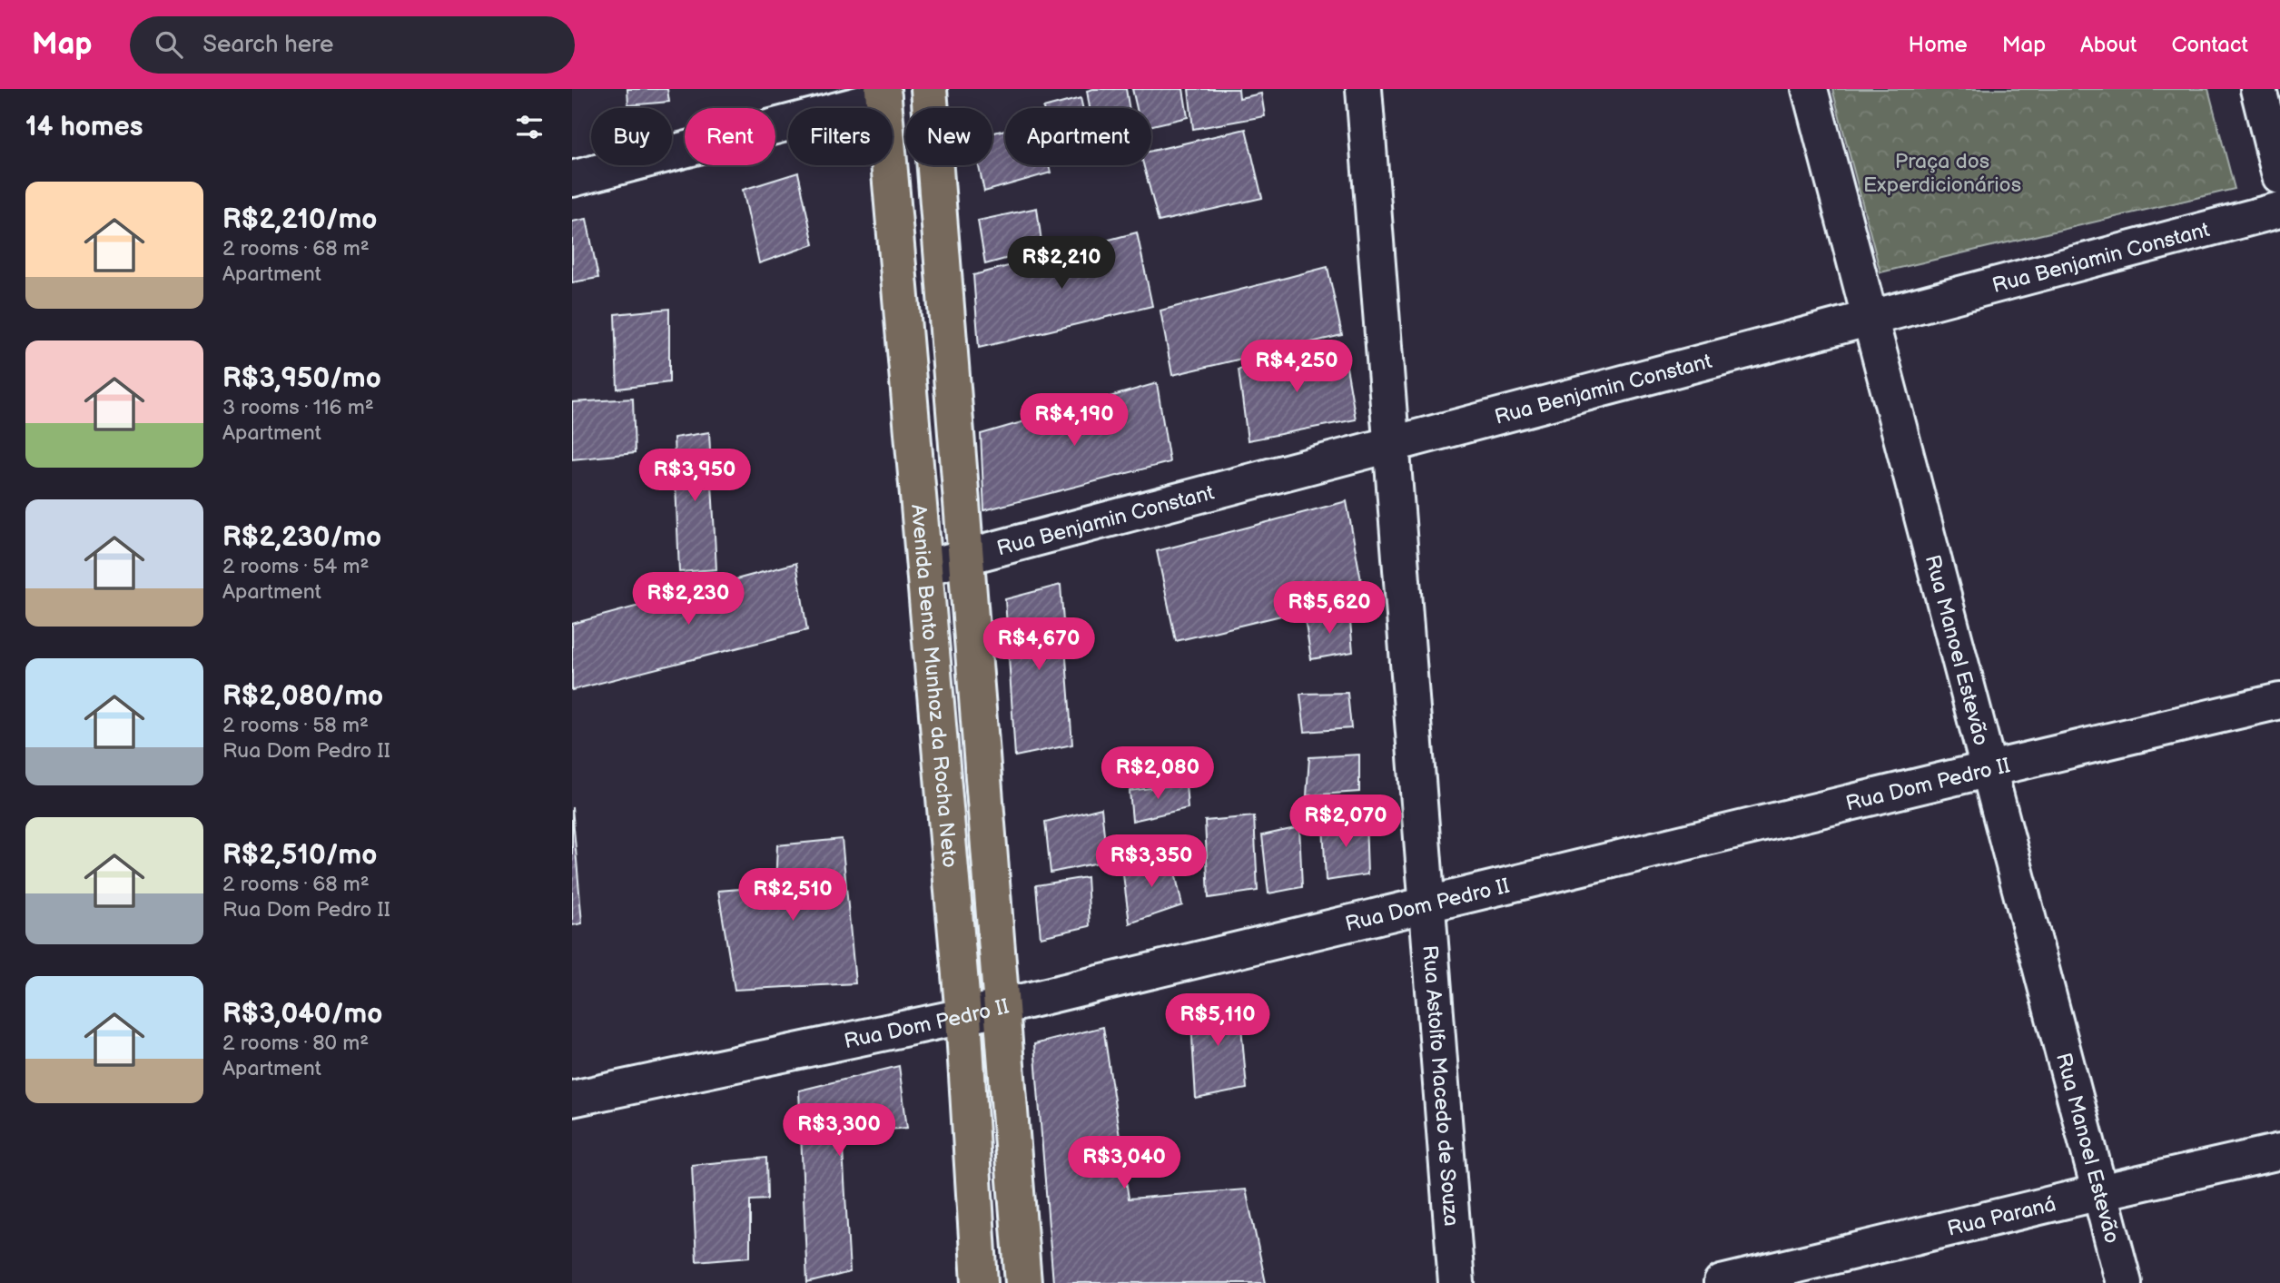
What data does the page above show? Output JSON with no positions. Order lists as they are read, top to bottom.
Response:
{
  "streets": {
    "main road": ["Avenida Bento Munhoz da Rocha Neto"],
    "street": [
      "Rua Benjamin Constant",
      "Rua Manoel Estevão",
      "Rua Dom Pedro II",
      "Rua Astolfo Macedo de Souza",
      "Rua Paraná"
    ]
  },
  "crossings": [
    ["Rua Benjamin Constant", "Rua Manoel Estevão"],
    ["Rua Benjamin Constant", "Avenida Bento Munhoz da Rocha Neto"],
    ["Rua Benjamin Constant", "Rua Astolfo Macedo de Souza"],
    ["Rua Manoel Estevão", "Rua Dom Pedro II"],
    ["Rua Manoel Estevão", "Rua Paraná"],
    ["Avenida Bento Munhoz da Rocha Neto", "Rua Dom Pedro II"],
    ["Rua Dom Pedro II", "Rua Astolfo Macedo de Souza"]
  ],
  "parks": ["Praça dos Experdicionários"],
  "page": {
    "header": "Map",
    "search": "Search here",
    "nav": [
      "Home",
      "Map",
      "About",
      "Contact"
    ],
    "heading": "14 homes",
    "chip": [
      "Buy",
      "Rent",
      "Filters",
      "New",
      "Apartment"
    ],
    "list": [
      {
        "name": "R$2,210/mo",
        "note": "2 rooms · 68 m² · Apartment"
      },
      {
        "name": "R$3,950/mo",
        "note": "3 rooms · 116 m² · Apartment"
      },
      {
        "name": "R$2,230/mo",
        "note": "2 rooms · 54 m² · Apartment"
      },
      {
        "name": "R$2,080/mo",
        "note": "2 rooms · 58 m² · Rua Dom Pedro II"
      },
      {
        "name": "R$2,510/mo",
        "note": "2 rooms · 68 m² · Rua Dom Pedro II"
      },
      {
        "name": "R$3,040/mo",
        "note": "2 rooms · 80 m² · Apartment"
      }
    ],
    "price": [
      "R$2,210",
      "R$4,250",
      "R$4,190",
      "R$3,950",
      "R$2,230",
      "R$5,620",
      "R$4,670",
      "R$2,080",
      "R$2,070",
      "R$3,350",
      "R$2,510",
      "R$5,110",
      "R$3,300",
      "R$3,040"
    ]
  }
}
